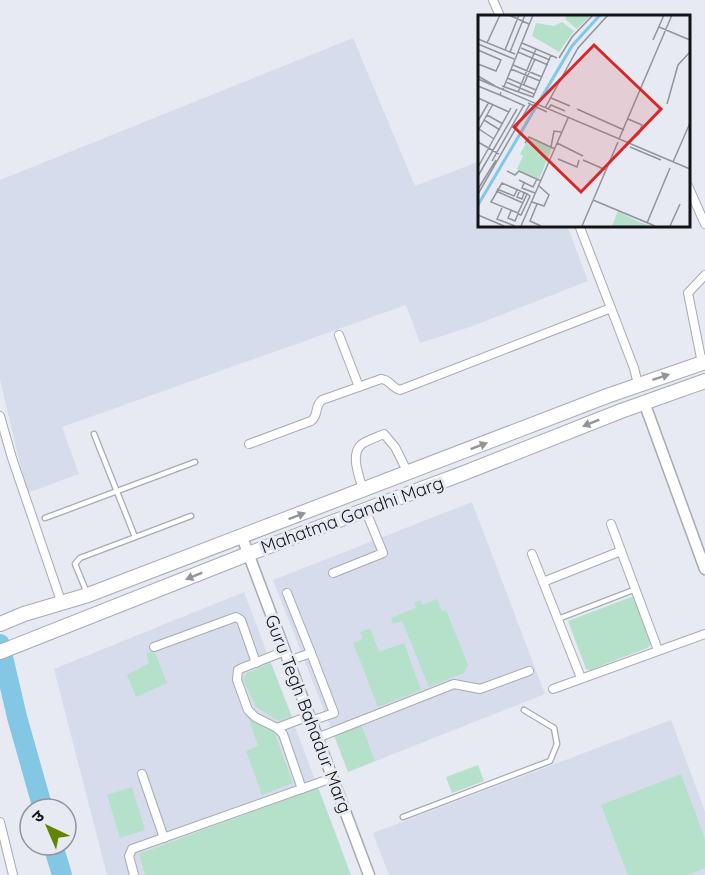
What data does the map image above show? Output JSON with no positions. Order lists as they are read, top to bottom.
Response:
{
  "streets": {
    "main road": ["Mahatma Gandhi Marg"],
    "street": ["Guru Tegh Bahadur Marg"]
  },
  "crossings": [
    ["Mahatma Gandhi Marg", "Guru Tegh Bahadur Marg"]
  ],
  "north": "top left"
}
